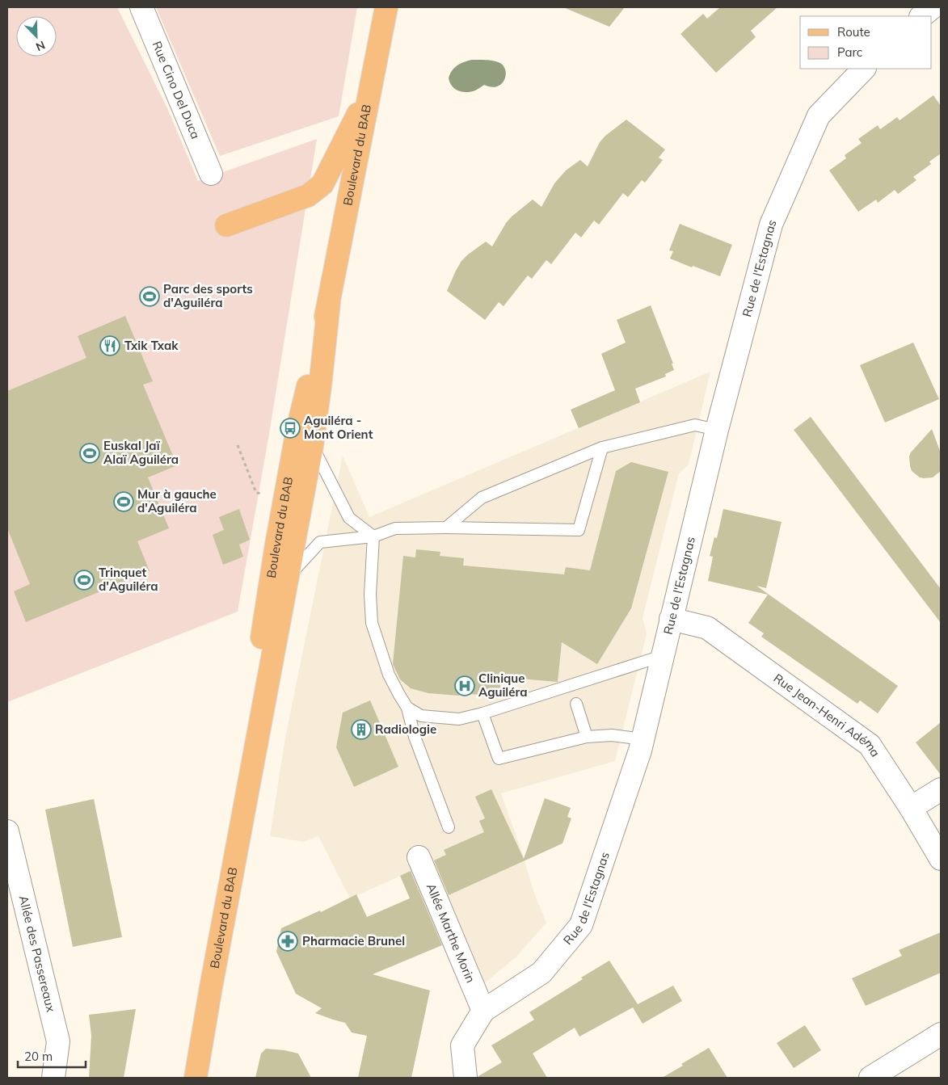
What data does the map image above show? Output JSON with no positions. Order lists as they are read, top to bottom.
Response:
{
  "streets": {
    "main road": ["Boulevard du BAB"],
    "street": [
      "Rue Cino Del Duca",
      "Rue de l'Estagnas",
      "Rue Jean-Henri Adéma",
      "Allée Marthe Morin",
      "Allée des Passereaux"
    ]
  },
  "crossings": [
    ["Rue de l'Estagnas", "Rue Jean-Henri Adéma"],
    ["Rue de l'Estagnas", "Allée Marthe Morin"]
  ],
  "places": {
    "sports": [
      "Parc des sports d'Aguiléra",
      "Euskal Jaï Alaï Aguiléra",
      "Mur à gauche d'Aguiléra",
      "Trinquet d'Aguiléra"
    ],
    "restaurant": ["Txik Txak"],
    "bus stop": ["Aguiléra - Mont Orient"],
    "hospital": ["Clinique Aguiléra"],
    "building": ["Radiologie"],
    "pharmacy": ["Pharmacie Brunel"]
  },
  "legend": ["Route", "Parc"],
  "scale_bar": "20 m",
  "north": "bottom right"
}
